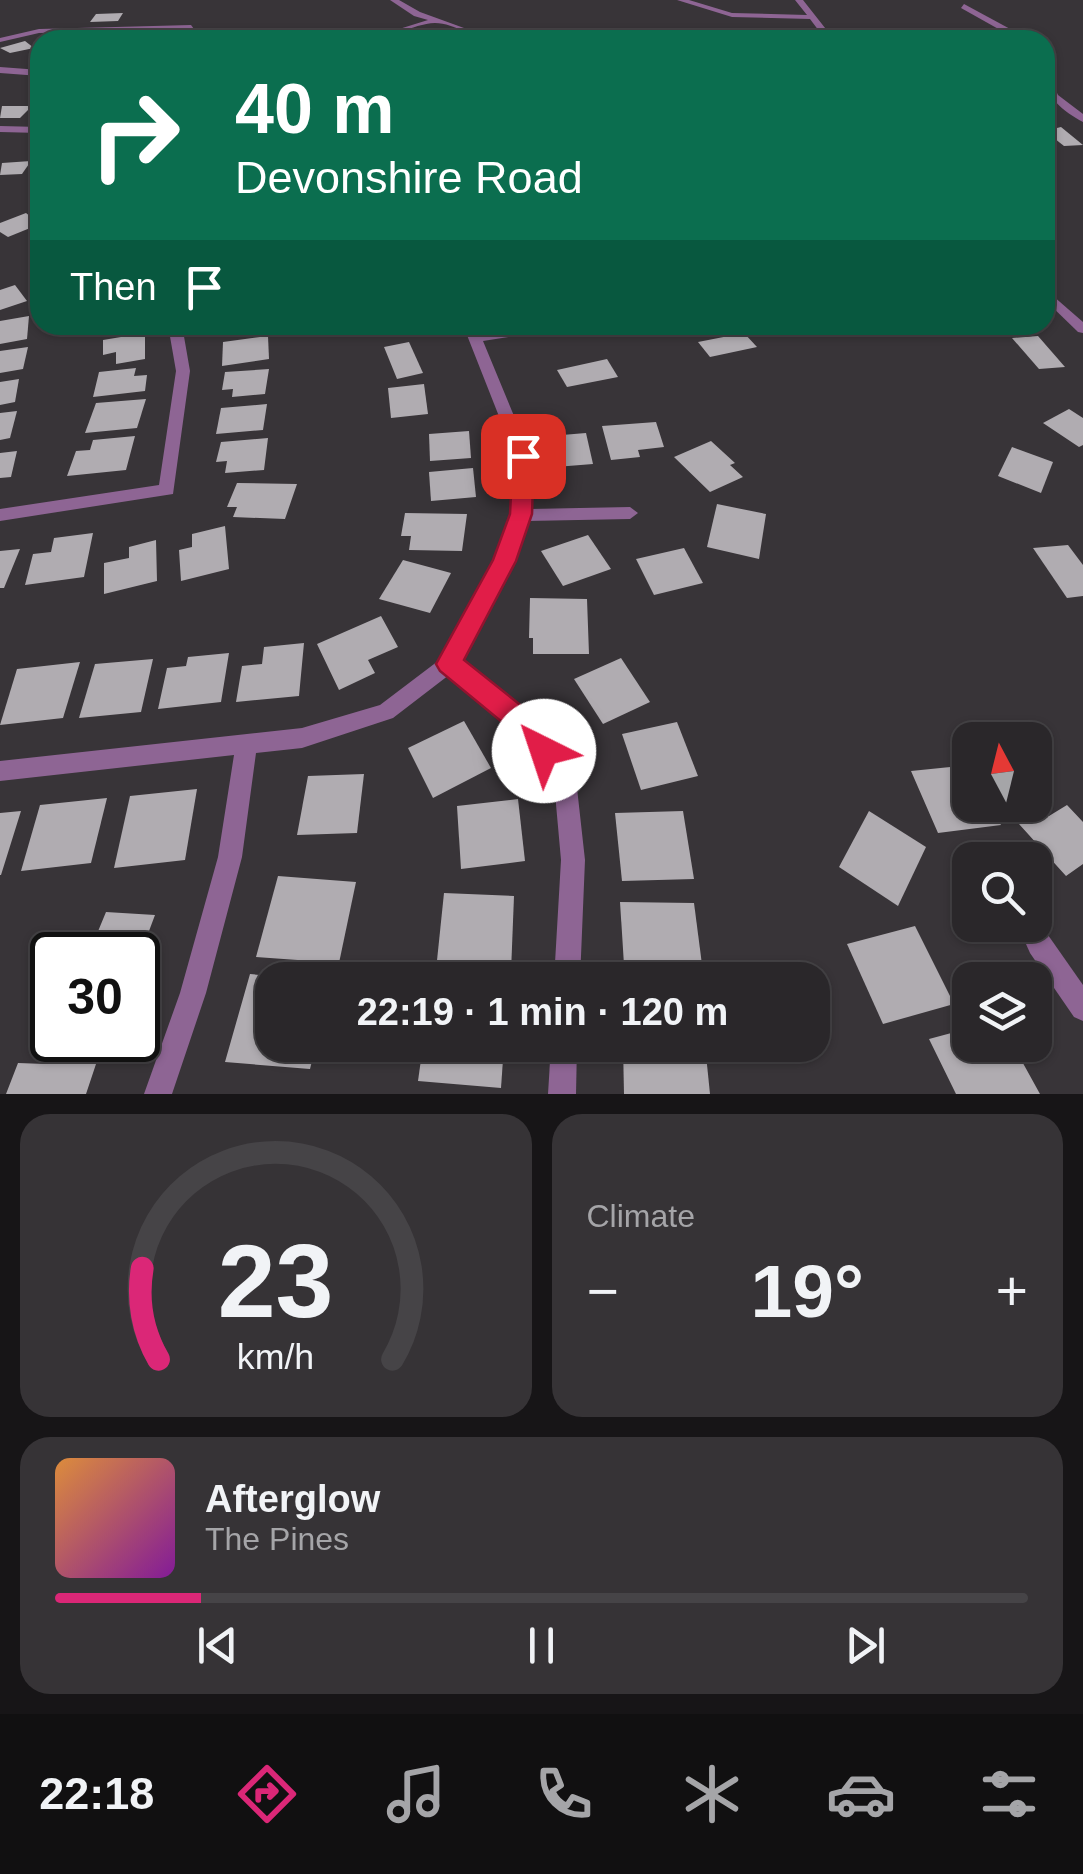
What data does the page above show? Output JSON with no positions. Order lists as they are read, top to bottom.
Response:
{
  "north": "top",
  "page": {
    "turn": ["40 m", "Devonshire Road"],
    "then": "Then",
    "limit": "30",
    "trip": "22:19 · 1 min · 120 m",
    "tile": "Climate",
    "heat": ["−", "19°", "+"],
    "song": ["Afterglow", "The Pines"],
    "tabs": "22:18",
    "gauge": ["23", "km/h"]
  }
}
